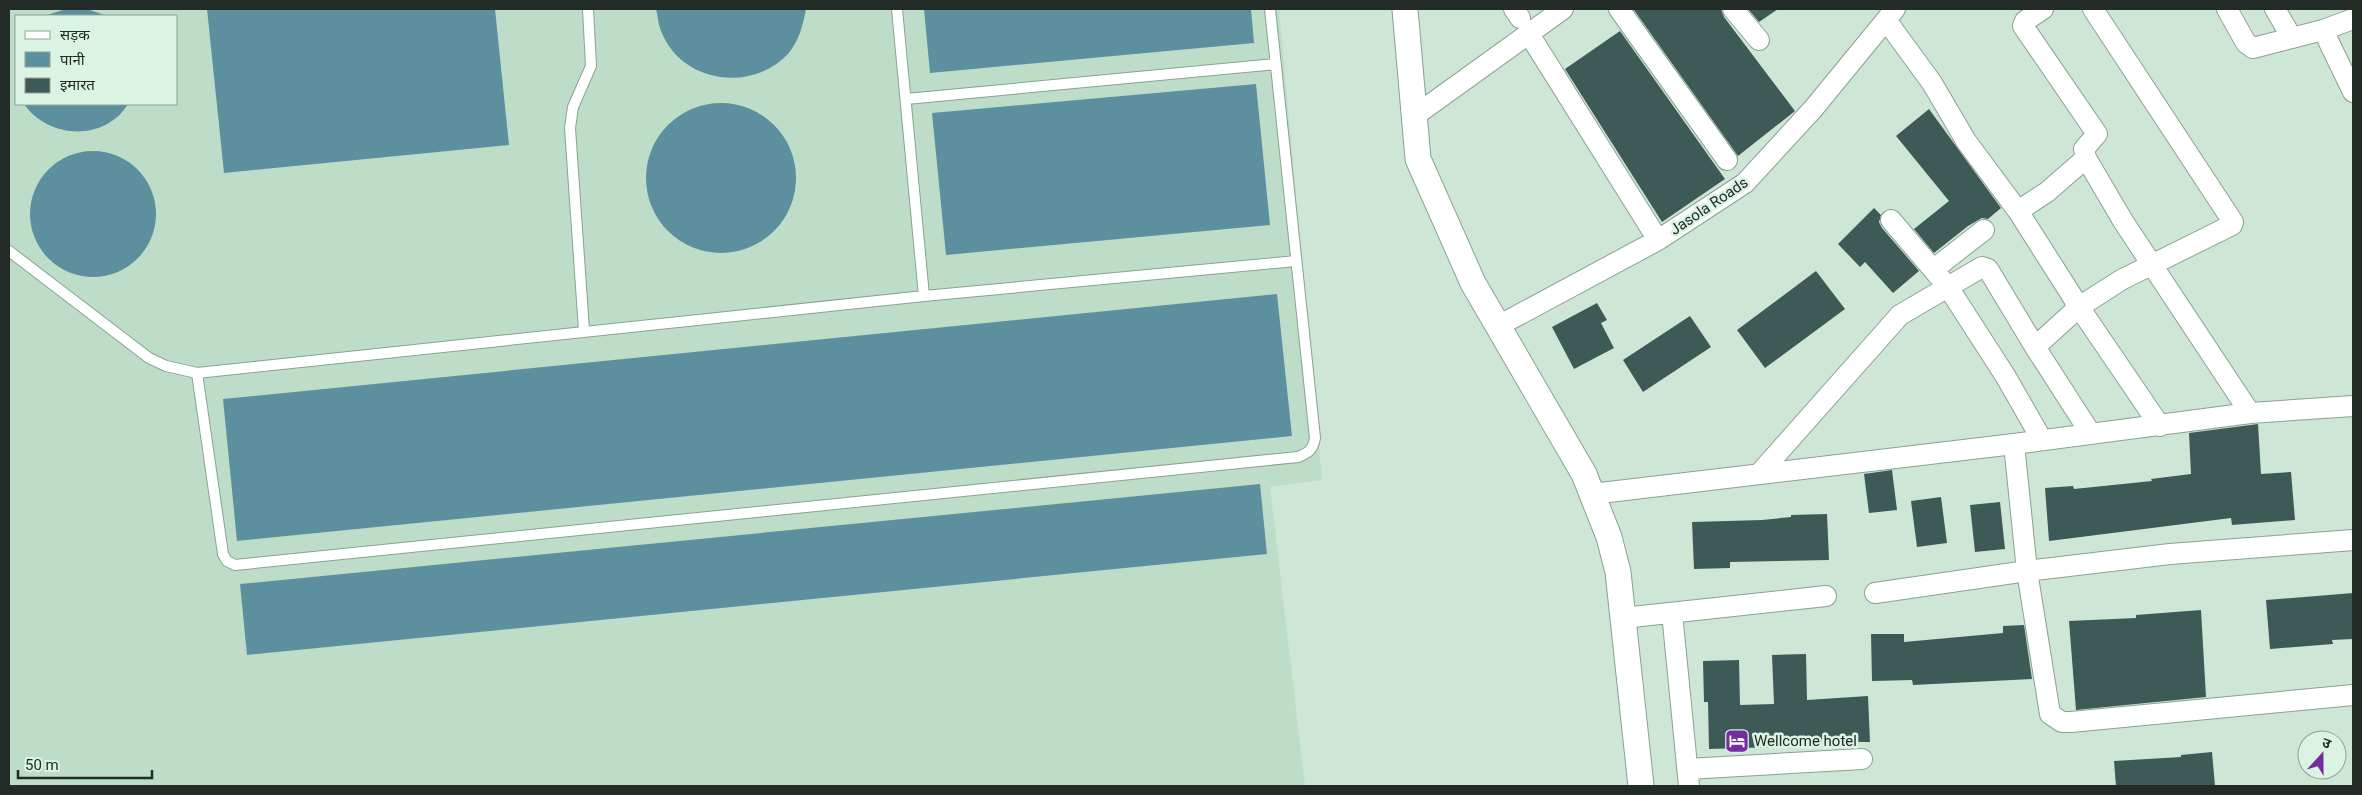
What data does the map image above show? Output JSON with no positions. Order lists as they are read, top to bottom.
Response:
{
  "streets": {
    "street": ["Jasola Roads"]
  },
  "places": {
    "hotel": ["Wellcome hotel"]
  },
  "legend": ["सड़क", "पानी", "इमारत"],
  "scale_bar": "50 m",
  "north": "top"
}
